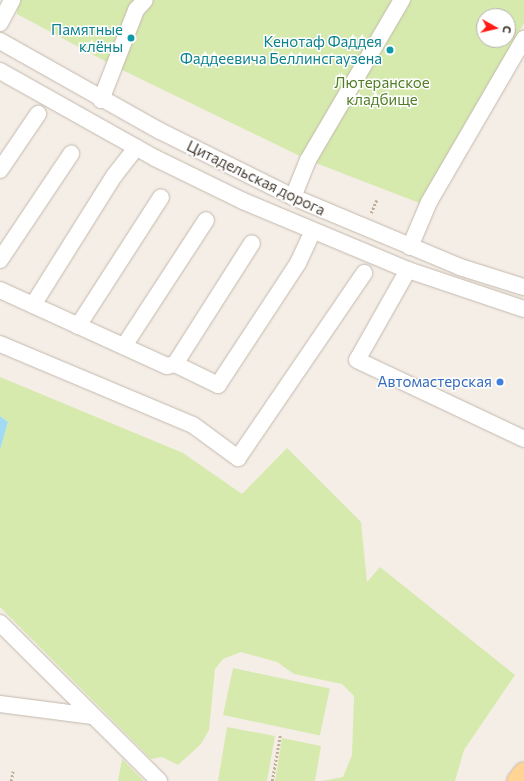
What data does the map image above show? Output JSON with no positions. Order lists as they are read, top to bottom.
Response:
{
  "streets": {
    "street": ["Цитадельская дорога"]
  },
  "parks": ["Лютеранское кладбище"],
  "places": ["Памятные клёны", "Кенотаф Фаддея Фаддеевича Беллинсгаузена", "Автомастерская"],
  "north": "right"
}
